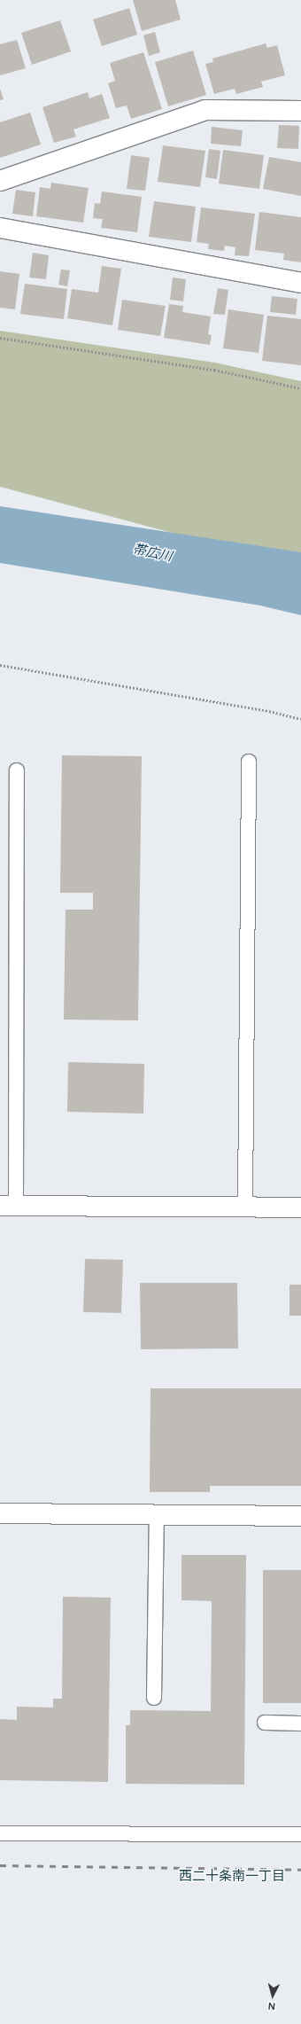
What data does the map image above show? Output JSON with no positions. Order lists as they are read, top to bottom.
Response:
{
  "districts": ["西二十条南一丁目"],
  "water": ["帯広川"],
  "north": "bottom"
}
